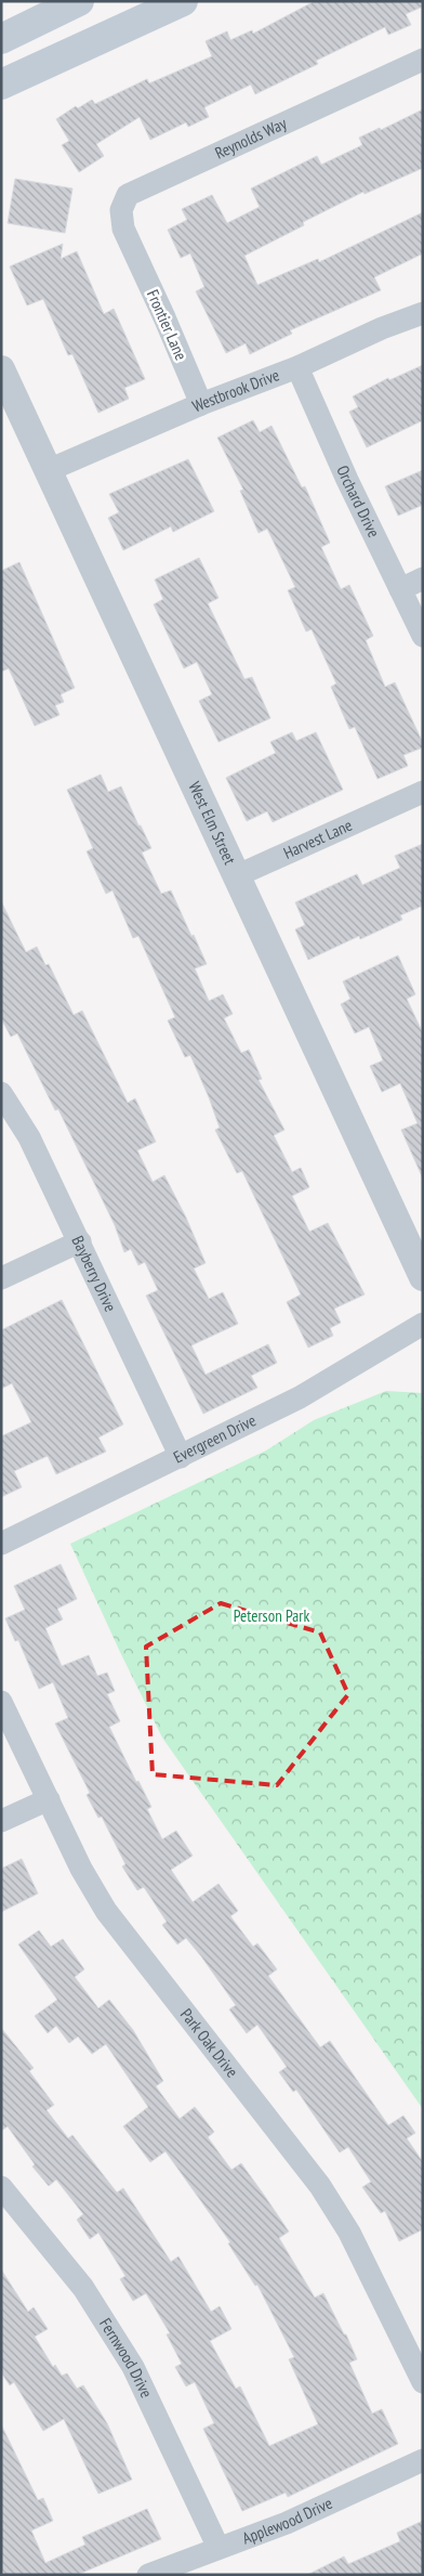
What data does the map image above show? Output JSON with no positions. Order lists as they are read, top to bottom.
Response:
{
  "streets": {
    "street": [
      "Reynolds Way",
      "Frontier Lane",
      "Westbrook Drive",
      "Orchard Drive",
      "West Elm Street",
      "Harvest Lane",
      "Bayberry Drive",
      "Evergreen Drive",
      "Park Oak Drive",
      "Fernwood Drive",
      "Applewood Drive"
    ]
  },
  "crossings": [
    ["Reynolds Way", "Frontier Lane"],
    ["Frontier Lane", "Westbrook Drive"],
    ["Westbrook Drive", "Orchard Drive"],
    ["Westbrook Drive", "West Elm Street"],
    ["West Elm Street", "Harvest Lane"],
    ["Bayberry Drive", "Evergreen Drive"],
    ["Fernwood Drive", "Applewood Drive"]
  ],
  "parks": ["Peterson Park"]
}
